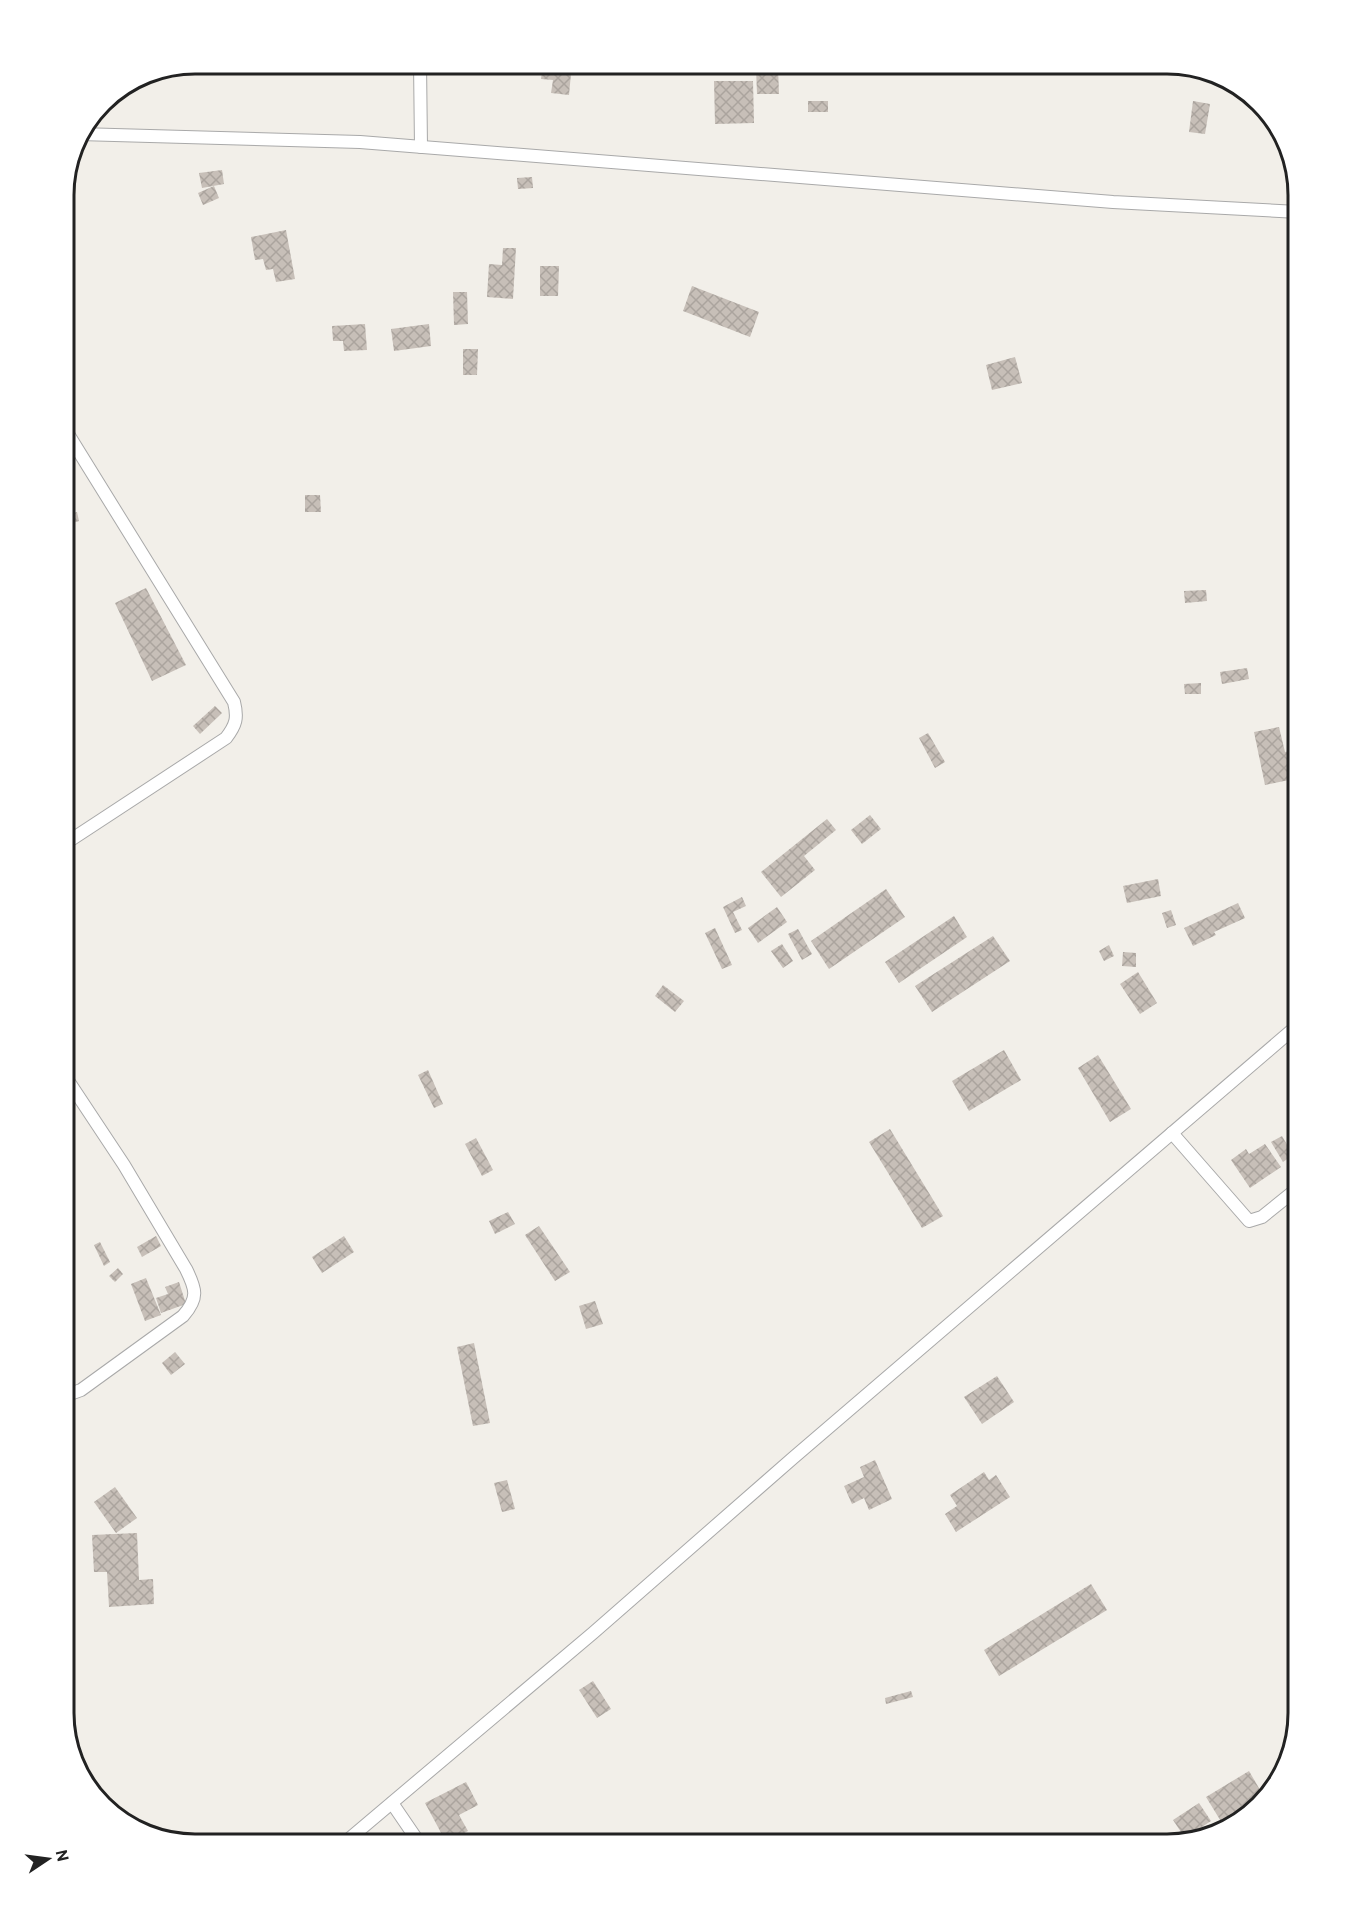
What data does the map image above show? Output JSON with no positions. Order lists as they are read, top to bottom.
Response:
{
  "north": "right"
}
